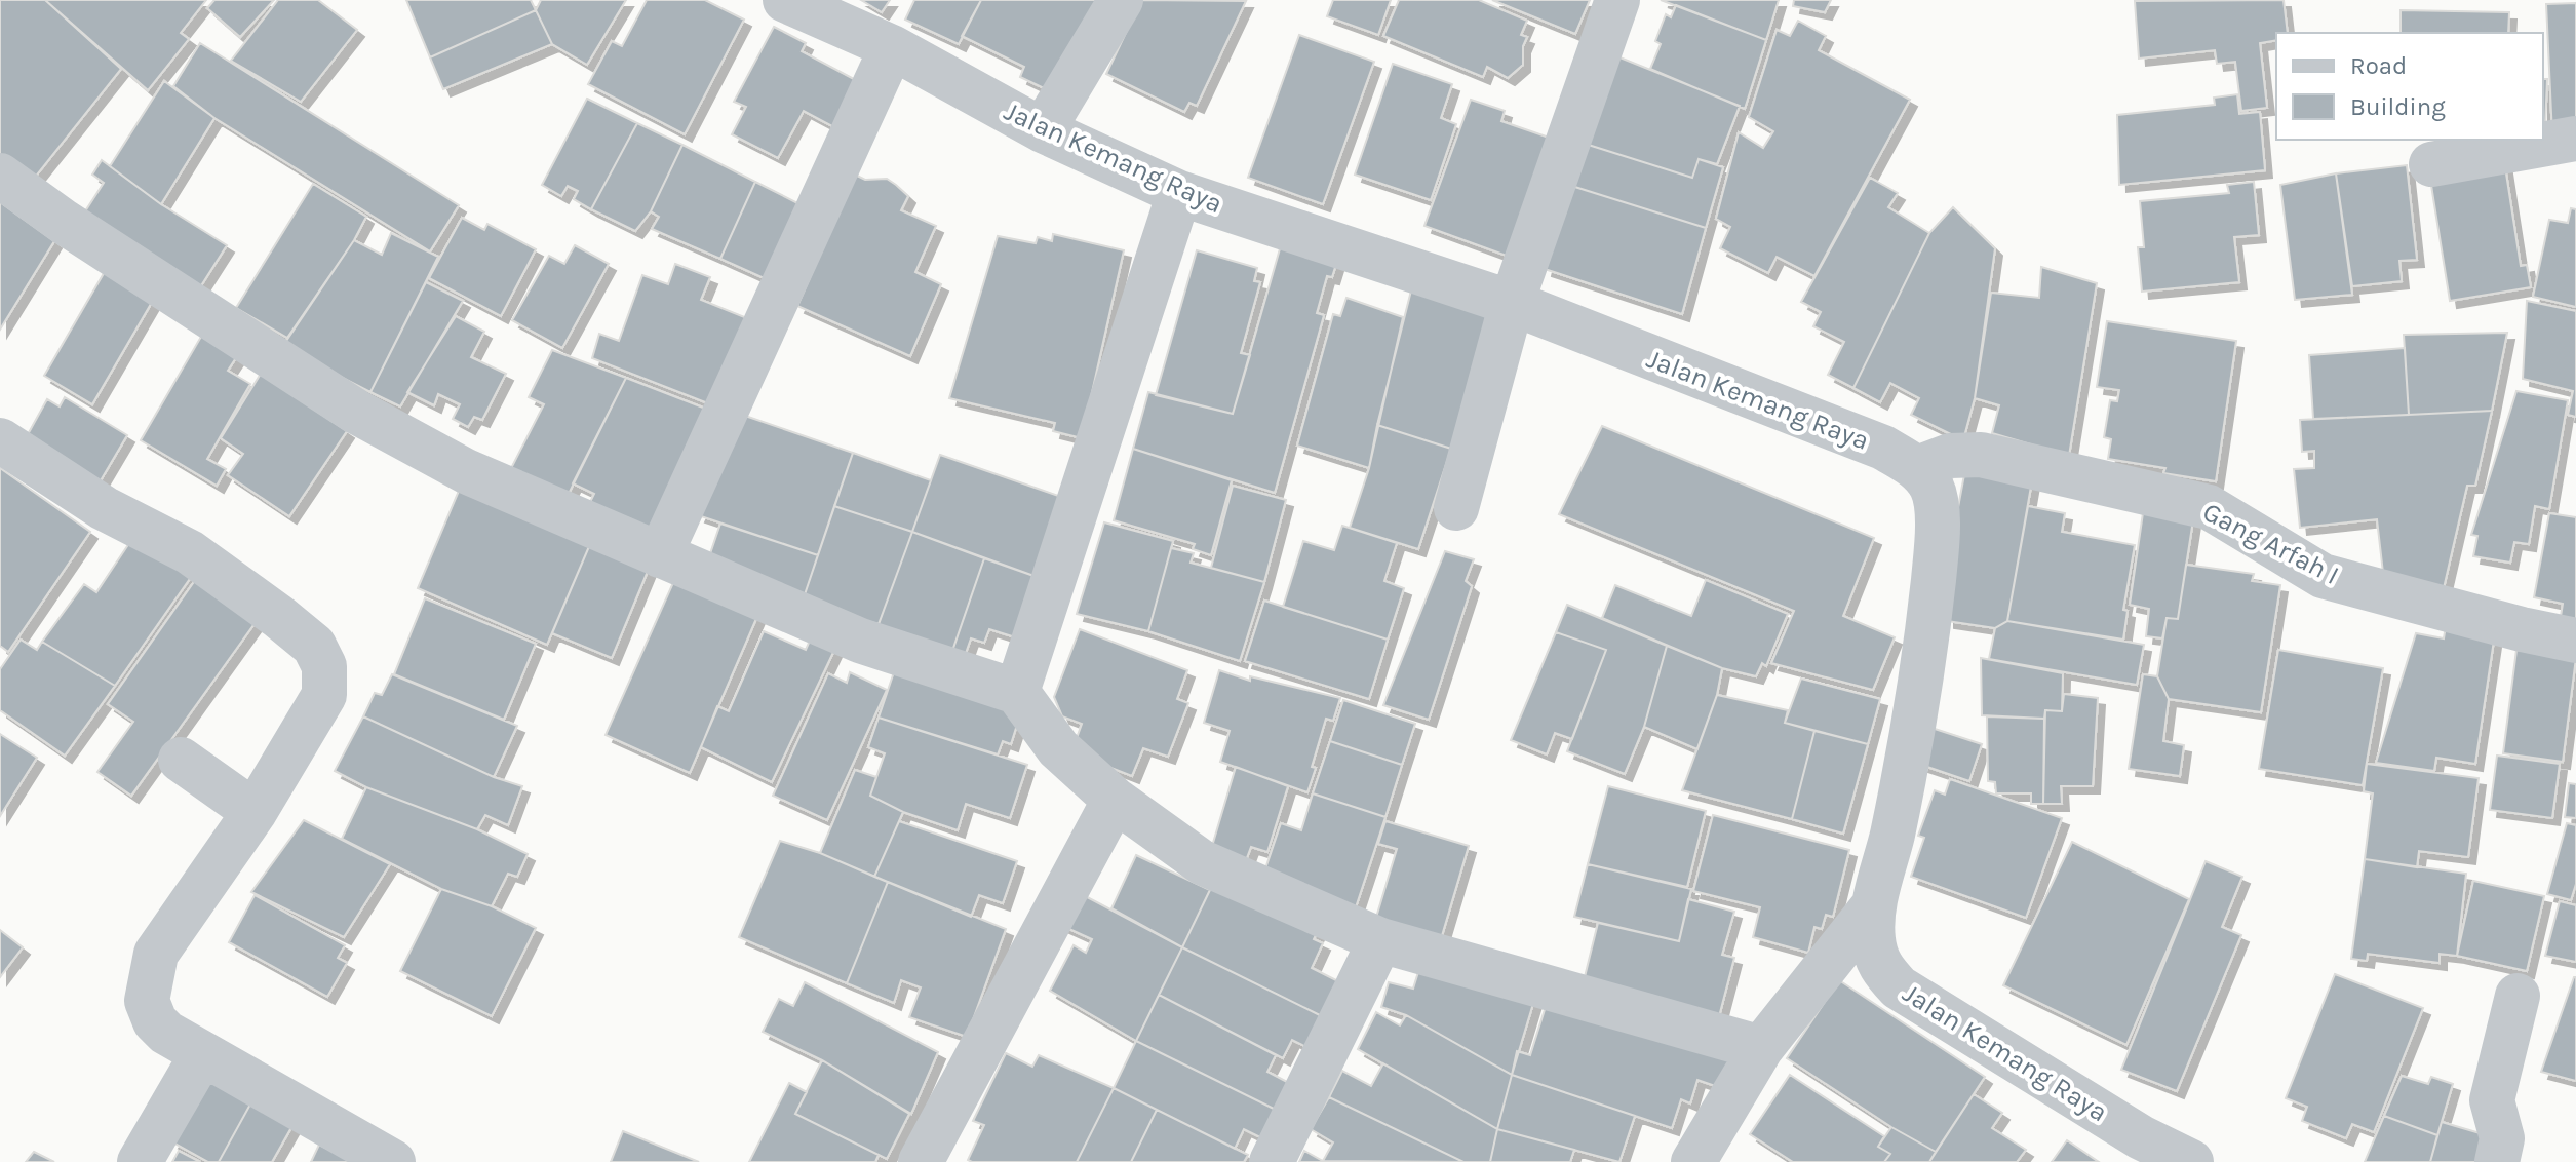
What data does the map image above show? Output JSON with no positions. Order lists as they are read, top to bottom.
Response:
{
  "streets": {
    "street": ["Jalan Kemang Raya", "Gang Arfah I"]
  },
  "crossings": [
    ["Jalan Kemang Raya", "Gang Arfah I"]
  ],
  "legend": ["Road", "Building"]
}
